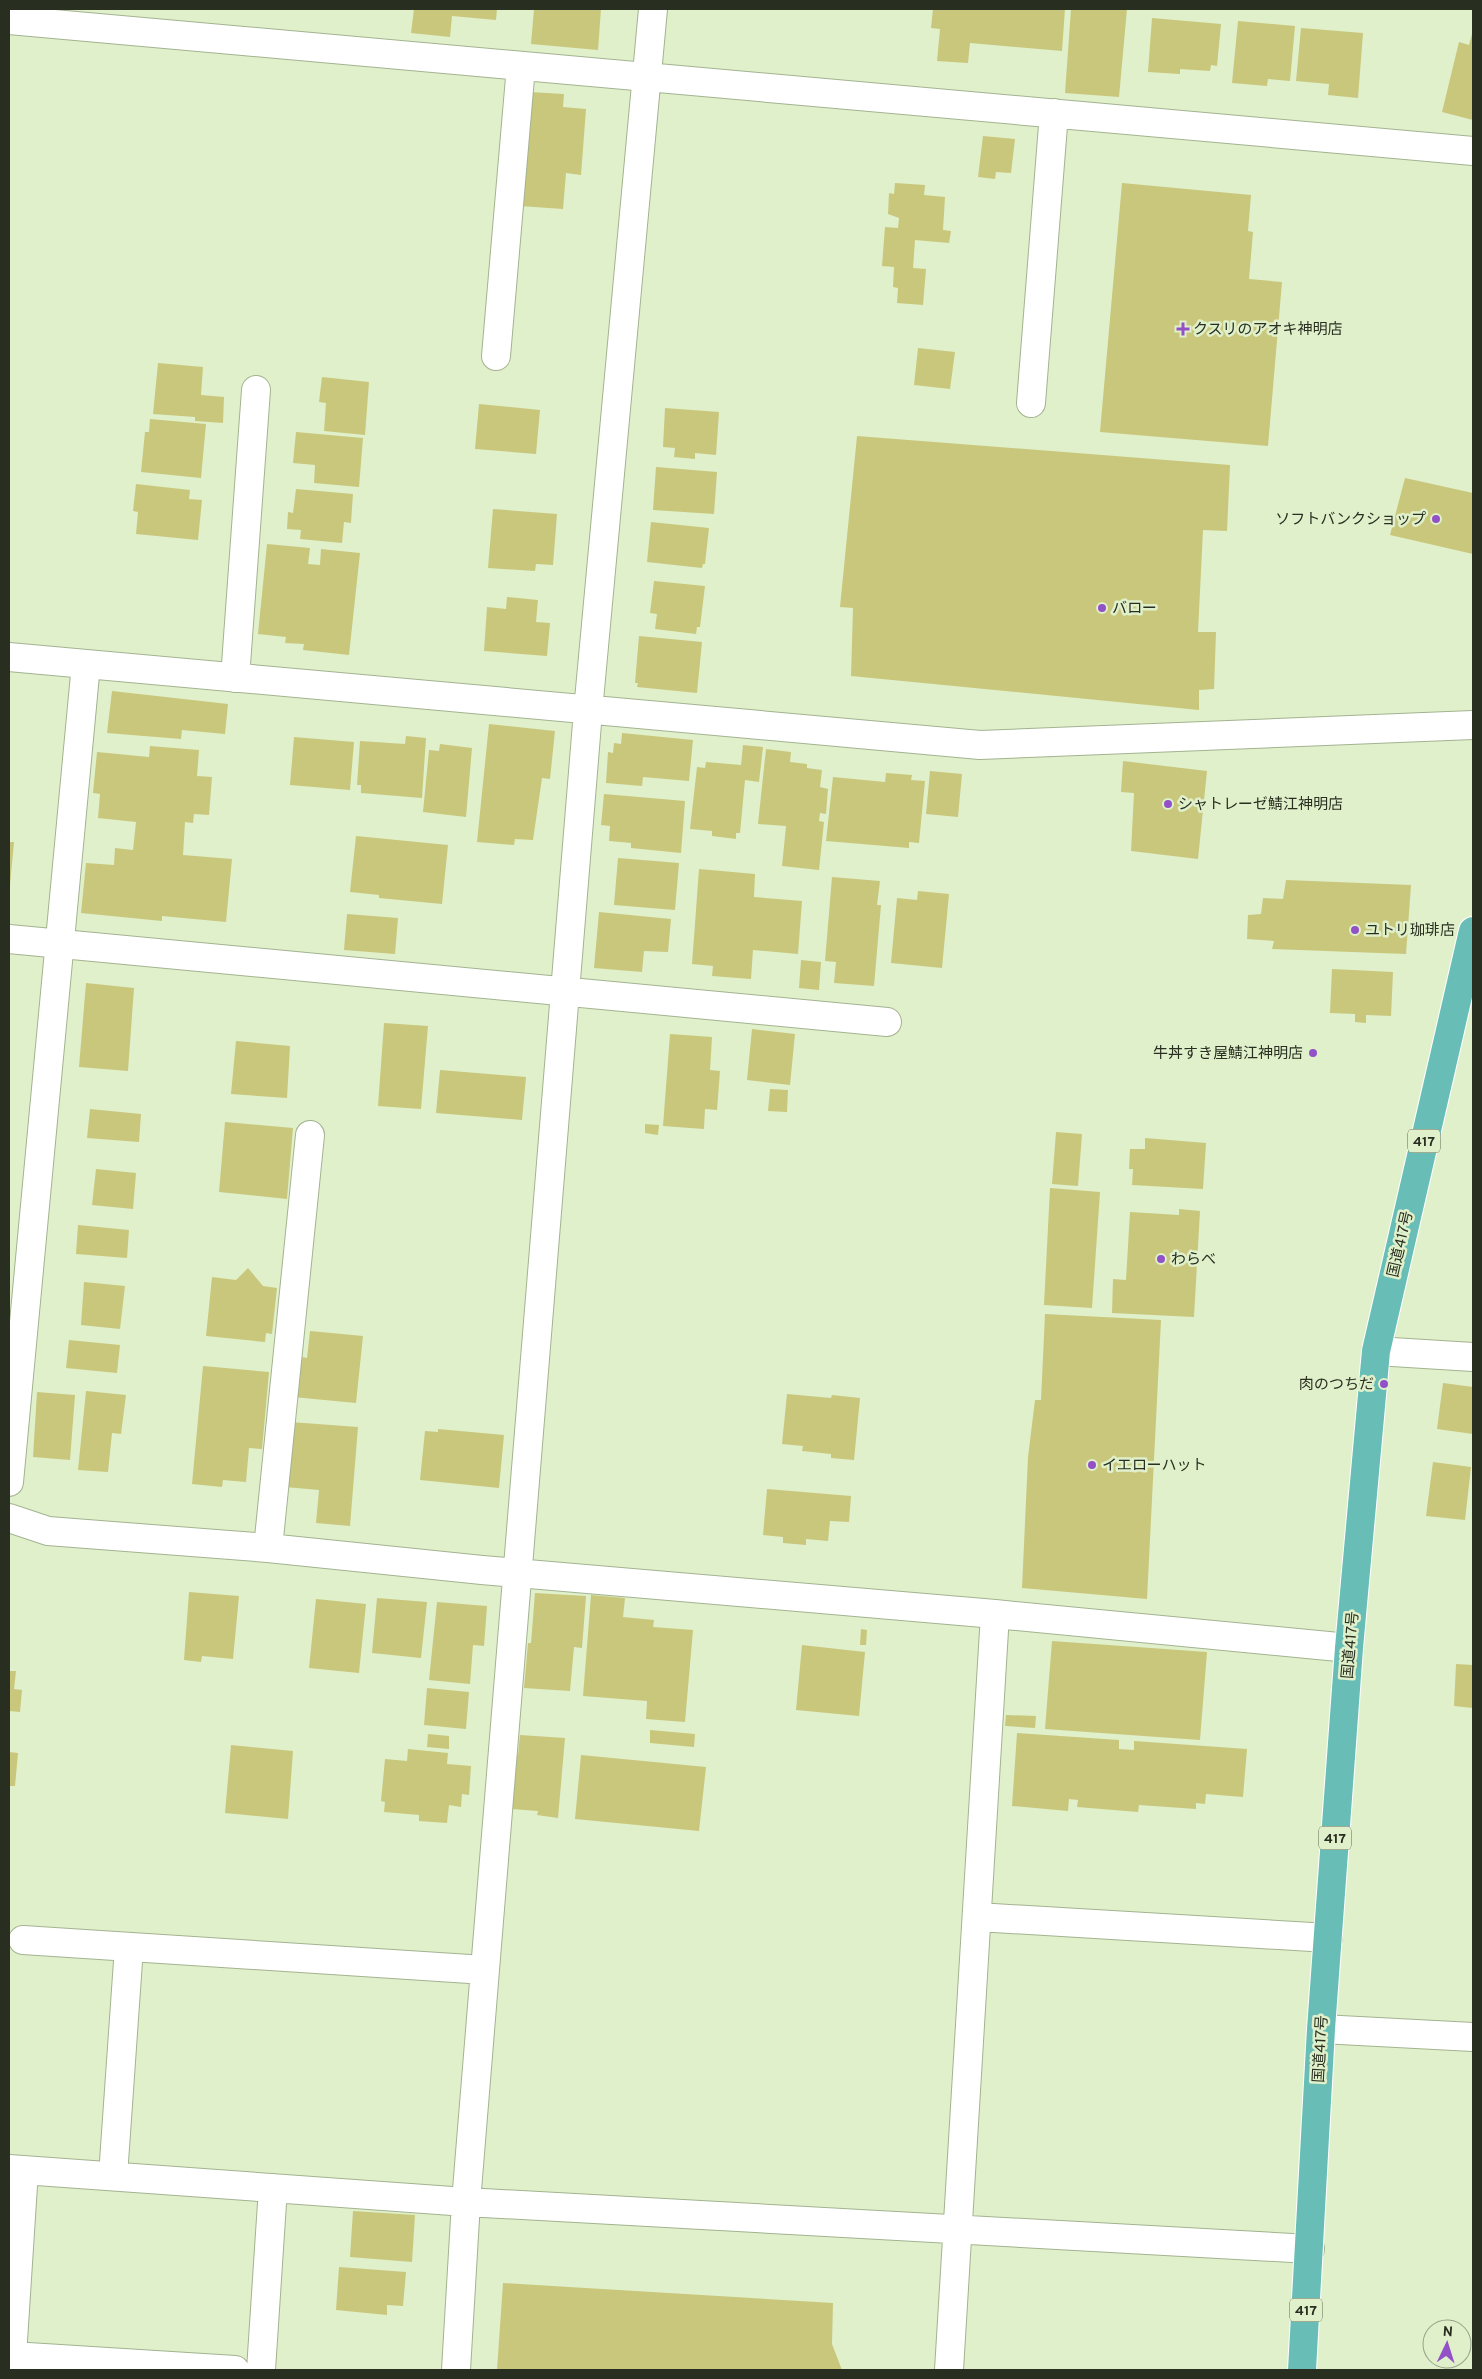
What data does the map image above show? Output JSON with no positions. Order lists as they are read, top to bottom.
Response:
{
  "streets": {
    "highway": ["417", "国道417号"]
  },
  "places": {
    "health": ["クスリのアオキ神明店"],
    "other": [
      "ソフトバンクショップ",
      "バロー",
      "シャトレーゼ鯖江神明店",
      "ユトリ珈琲店",
      "牛丼すき屋鯖江神明店",
      "わらべ",
      "肉のつちだ",
      "イエローハット"
    ]
  },
  "north": "top"
}
